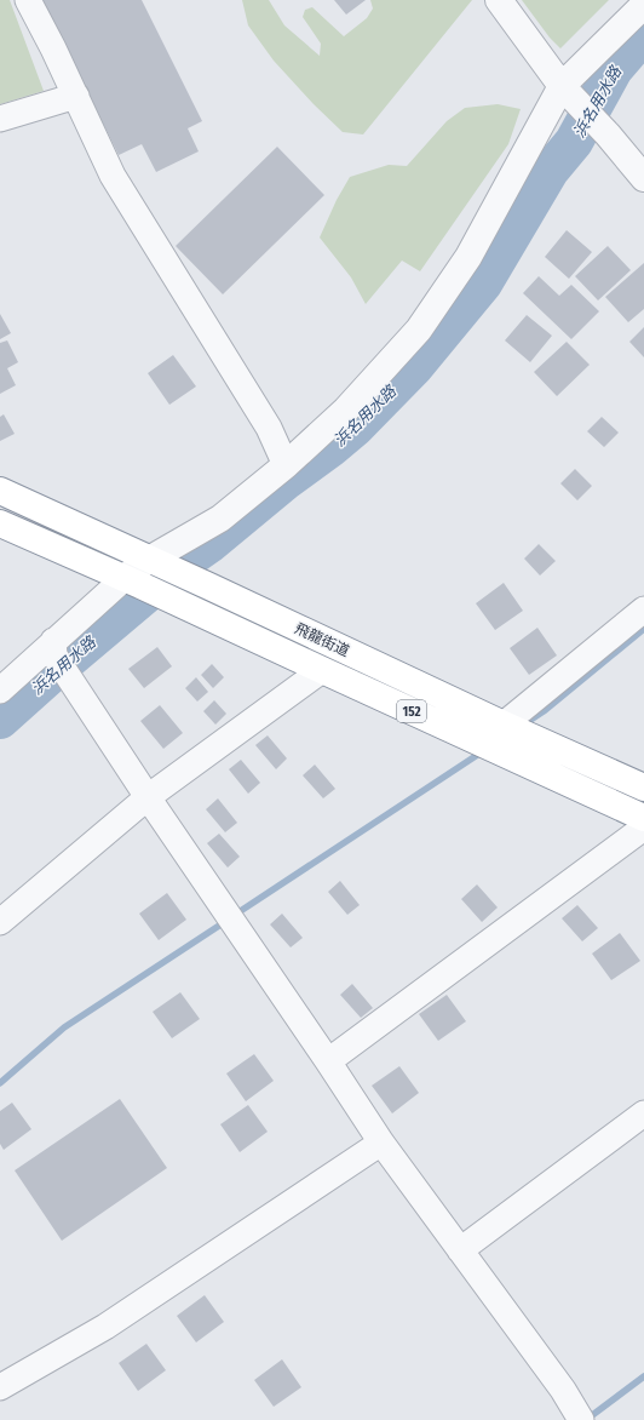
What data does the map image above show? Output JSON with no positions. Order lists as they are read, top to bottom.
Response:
{
  "streets": {
    "highway": ["飛龍街道", "152"]
  },
  "water": ["浜名用水路"]
}
